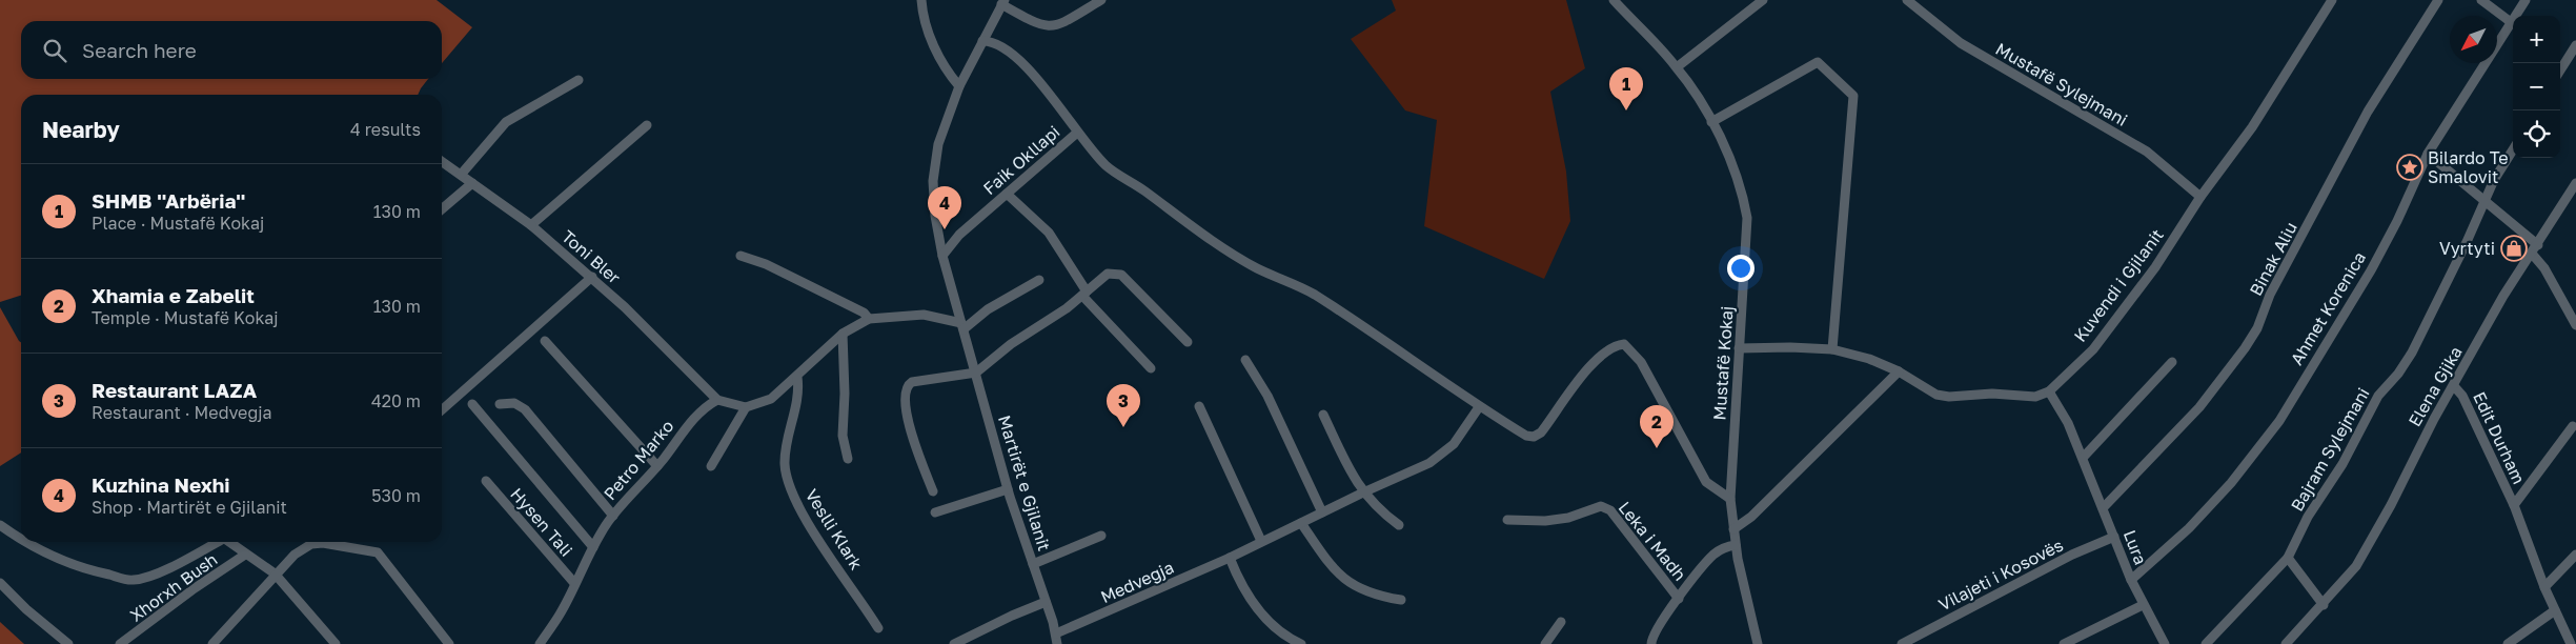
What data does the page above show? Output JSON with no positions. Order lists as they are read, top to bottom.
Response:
{
  "streets": {
    "street": [
      "Mustafë Sylejmani",
      "Faik Okllapi",
      "Toni Bler",
      "Binak Aliu",
      "Kuvendi i Gjilanit",
      "Ahmet Korenica",
      "Mustafë Kokaj",
      "Elena Gjika",
      "Edit Durham",
      "Bajram Sylejmani",
      "Petro Marko",
      "Martirët e Gjilanit",
      "Hysen Tali",
      "Veslli Klark",
      "Leka i Madh",
      "Lura",
      "Vilajeti i Kosovës",
      "Medvegja",
      "Xhorxh Bush"
    ]
  },
  "crossings": [
    ["Mustafë Sylejmani", "Kuvendi i Gjilanit"],
    ["Faik Okllapi", "Martirët e Gjilanit"],
    ["Toni Bler", "Petro Marko"],
    ["Binak Aliu", "Lura"],
    ["Kuvendi i Gjilanit", "Lura"],
    ["Ahmet Korenica", "Lura"],
    ["Mustafë Kokaj", "Leka i Madh"],
    ["Elena Gjika", "Edit Durham"],
    ["Petro Marko", "Hysen Tali"],
    ["Martirët e Gjilanit", "Medvegja"],
    ["Lura", "Vilajeti i Kosovës"]
  ],
  "places": {
    "place": ["Bilardo Te Smalovit"],
    "shop": ["Vyrtyti"]
  },
  "north": "bottom left",
  "page": {
    "map_buttons": ["+", "−"],
    "search": "Search here",
    "pins": [
      "1",
      "4",
      "3",
      "2"
    ],
    "heading": ["Nearby", "4 results"],
    "list": [
      {
        "mark": "1",
        "name": "SHMB ''Arbëria''",
        "note": "Place · Mustafë Kokaj",
        "value": "130 m"
      },
      {
        "mark": "2",
        "name": "Xhamia e Zabelit",
        "note": "Temple · Mustafë Kokaj",
        "value": "130 m"
      },
      {
        "mark": "3",
        "name": "Restaurant LAZA",
        "note": "Restaurant · Medvegja",
        "value": "420 m"
      },
      {
        "mark": "4",
        "name": "Kuzhina Nexhi",
        "note": "Shop · Martirët e Gjilanit",
        "value": "530 m"
      }
    ]
  }
}
